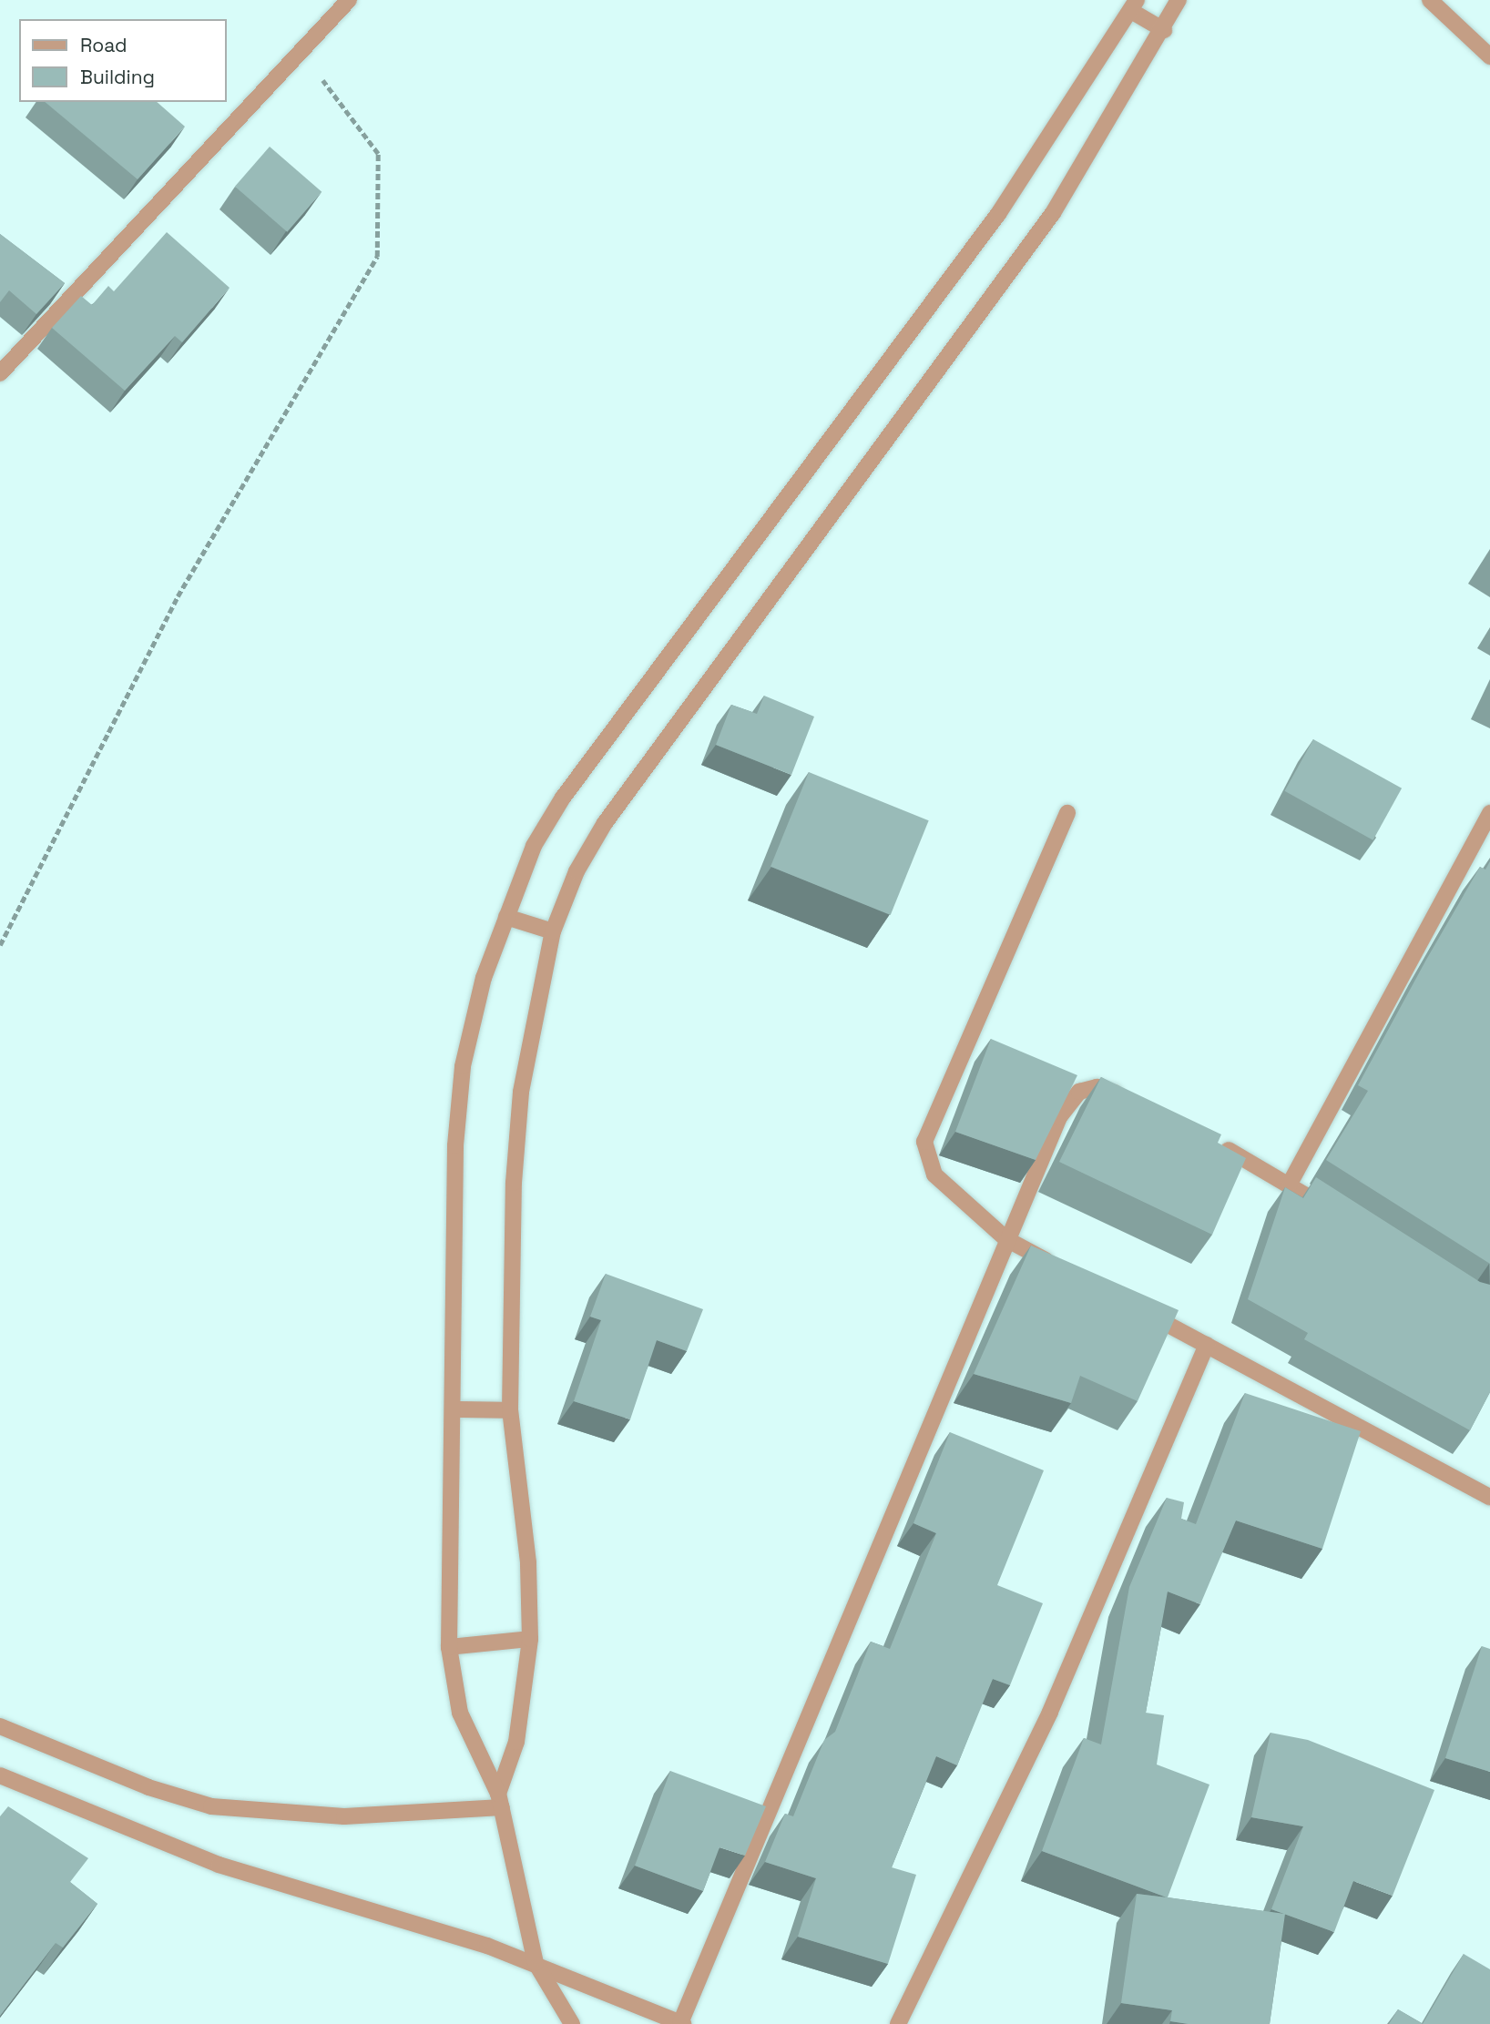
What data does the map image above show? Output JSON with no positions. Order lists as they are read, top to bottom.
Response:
{
  "legend": ["Road", "Building"]
}
